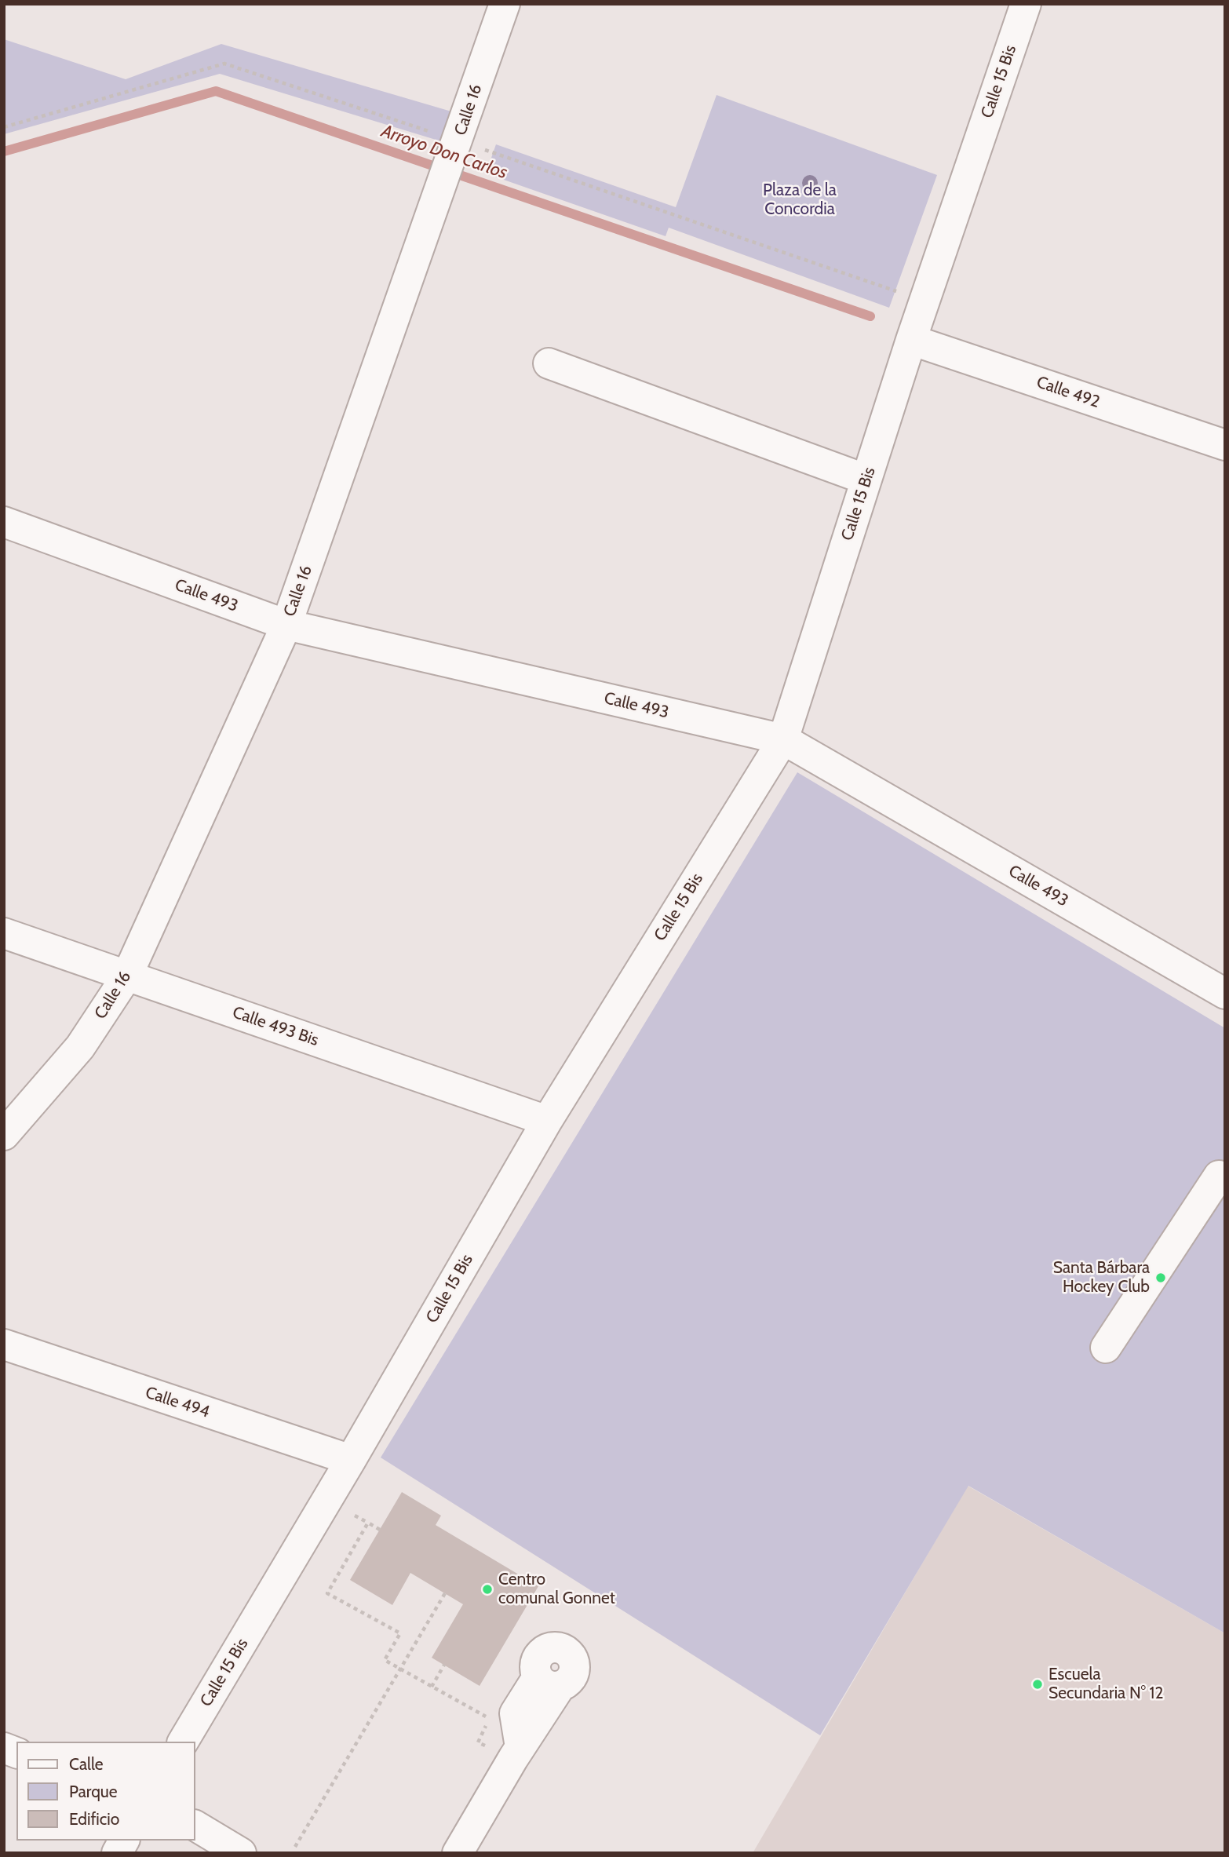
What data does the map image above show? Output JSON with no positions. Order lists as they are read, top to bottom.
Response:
{
  "streets": {
    "street": [
      "Calle 15 Bis",
      "Calle 16",
      "Calle 492",
      "Calle 493",
      "Calle 493 Bis",
      "Calle 494"
    ]
  },
  "crossings": [
    ["Calle 15 Bis", "Calle 492"],
    ["Calle 15 Bis", "Calle 493"],
    ["Calle 15 Bis", "Calle 493 Bis"],
    ["Calle 15 Bis", "Calle 494"],
    ["Calle 16", "Calle 493"],
    ["Calle 16", "Calle 493 Bis"]
  ],
  "water": ["Arroyo Don Carlos"],
  "parks": ["Plaza de la Concordia"],
  "places": ["Santa Bárbara Hockey Club", "Centro comunal Gonnet", "Escuela Secundaria N° 12"],
  "legend": ["Calle", "Parque", "Edificio"]
}
